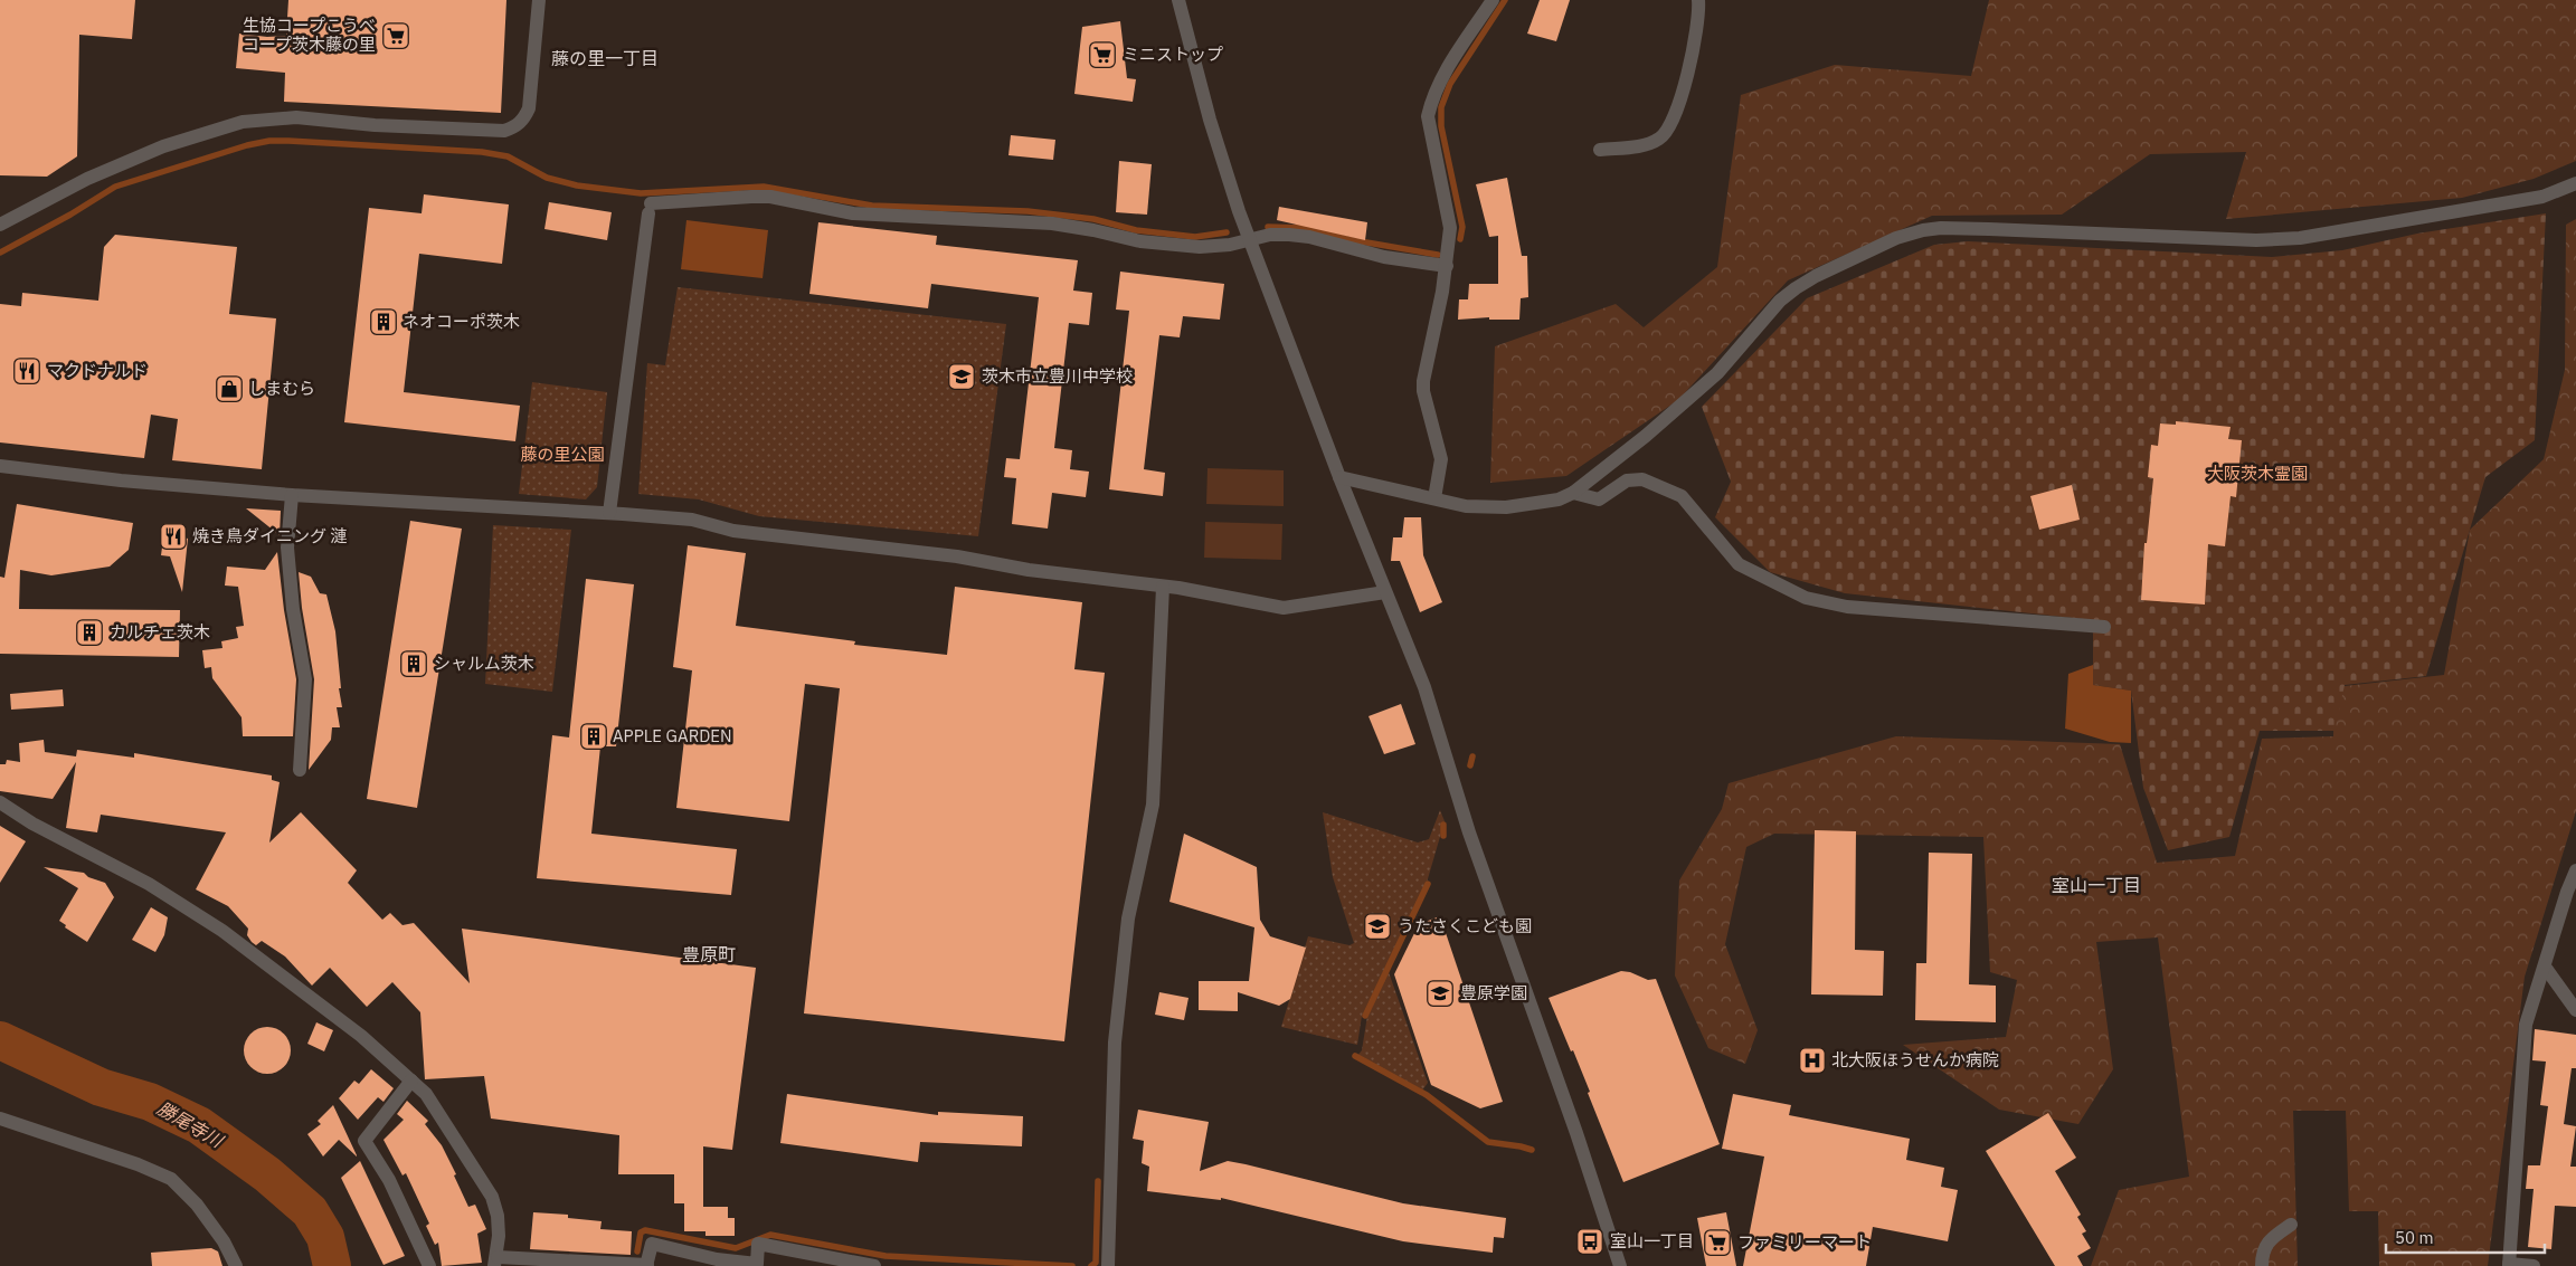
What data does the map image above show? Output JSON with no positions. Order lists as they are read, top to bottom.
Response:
{
  "districts": ["藤の里一丁目", "室山一丁目", "豊原町"],
  "water": ["勝尾寺川"],
  "parks": ["藤の里公園", "大阪茨木霊園"],
  "places": {
    "supermarket": ["生協コープこうべ コープ茨木藤の里", "ミニストップ", "ファミリーマート"],
    "building": [
      "ネオコーポ茨木",
      "カルチェ茨木",
      "シャルム茨木",
      "APPLE GARDEN"
    ],
    "restaurant": ["マクドナルド", "焼き鳥ダイニング 漣"],
    "school or university": ["茨木市立豊川中学校", "うたさくこども園", "豊原学園"],
    "shop": ["しまむら"],
    "hospital": ["北大阪ほうせんか病院"],
    "bus stop": ["室山一丁目"]
  },
  "scale_bar": "50 m"
}
